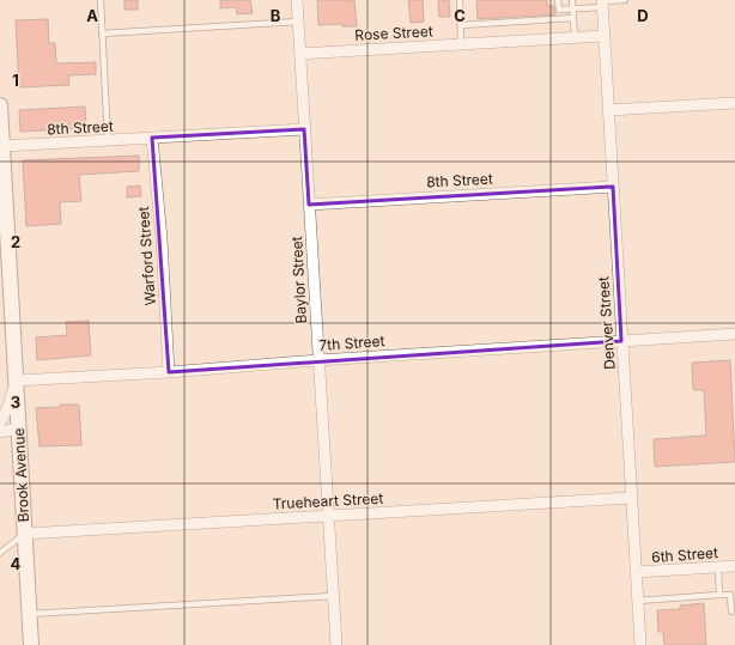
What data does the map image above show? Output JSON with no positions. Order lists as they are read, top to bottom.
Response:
{
  "streets": {
    "street": [
      "Rose Street",
      "8th Street",
      "Warford Street",
      "Baylor Street",
      "Denver Street",
      "7th Street",
      "Brook Avenue",
      "Trueheart Street",
      "6th Street"
    ]
  },
  "crossings": [
    ["Rose Street", "Baylor Street"],
    ["Rose Street", "Denver Street"],
    ["8th Street", "Warford Street"],
    ["8th Street", "Baylor Street"],
    ["8th Street", "Denver Street"],
    ["8th Street", "Brook Avenue"],
    ["Warford Street", "7th Street"],
    ["Baylor Street", "7th Street"],
    ["Baylor Street", "Trueheart Street"],
    ["Denver Street", "7th Street"],
    ["Denver Street", "Trueheart Street"],
    ["Denver Street", "6th Street"],
    ["7th Street", "Brook Avenue"],
    ["Brook Avenue", "Trueheart Street"]
  ],
  "grid": {
    "columns": [
      "A",
      "B",
      "C",
      "D"
    ],
    "rows": [
      "1",
      "2",
      "3",
      "4"
    ]
  }
}
